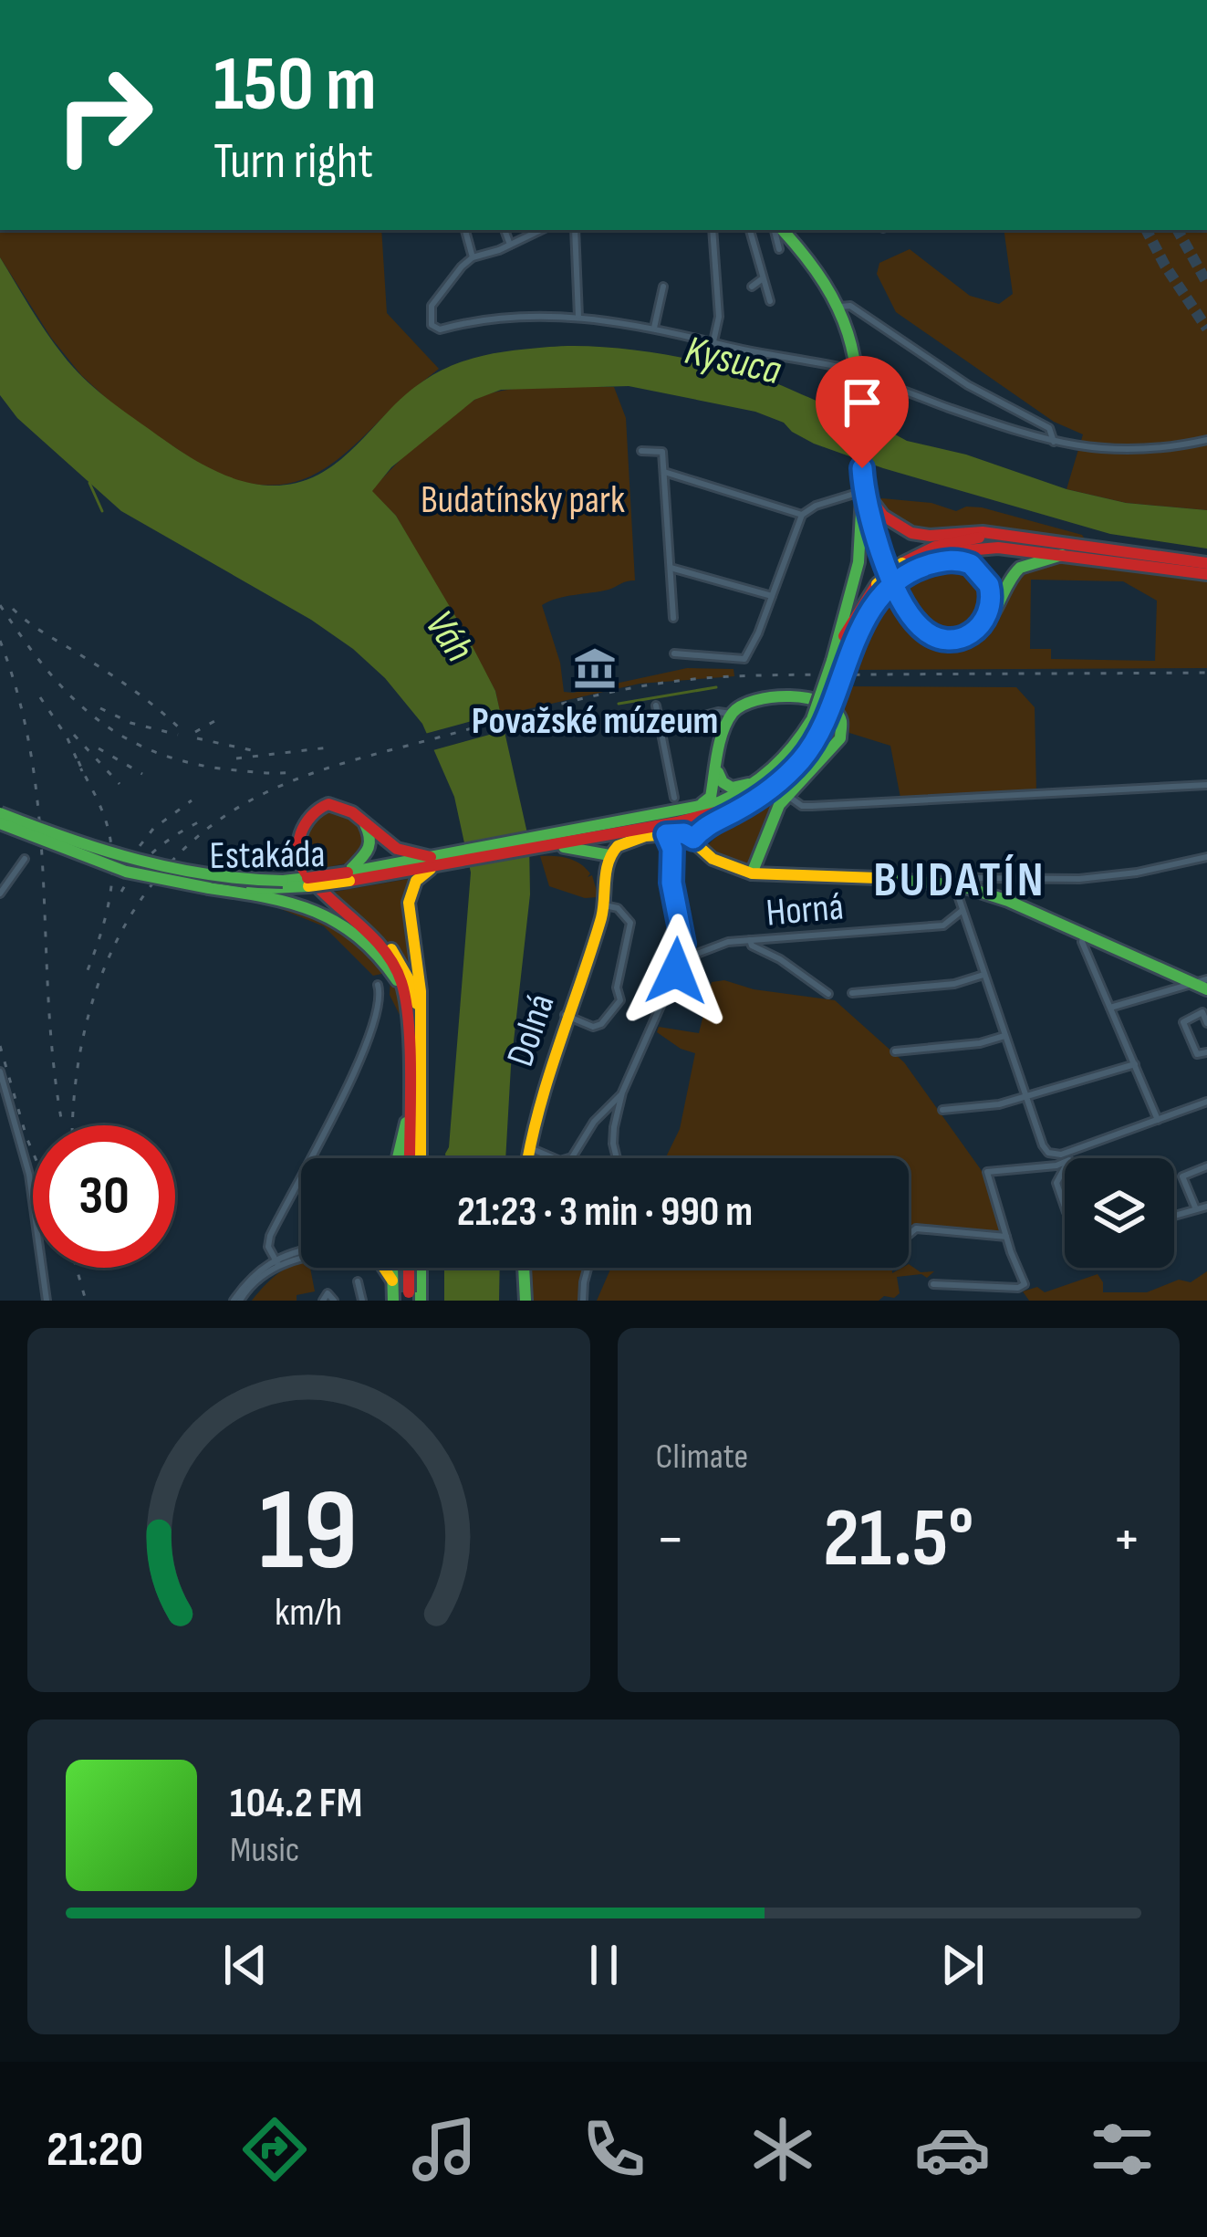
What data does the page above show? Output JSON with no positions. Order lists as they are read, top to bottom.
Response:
{
  "streets": {
    "main road": ["Estakáda", "Dolná"],
    "street": ["Horná"]
  },
  "districts": ["BUDATÍN"],
  "water": ["Kysuca", "Váh"],
  "parks": ["Budatínsky park"],
  "places": {
    "museum": ["Považské múzeum"]
  },
  "page": {
    "turn": ["150 m", "Turn right"],
    "limit": "30",
    "trip": "21:23 · 3 min · 990 m",
    "tile": "Climate",
    "heat": ["−", "21.5°", "+"],
    "song": ["104.2 FM", "Music"],
    "tabs": "21:20",
    "gauge": ["19", "km/h"]
  }
}
